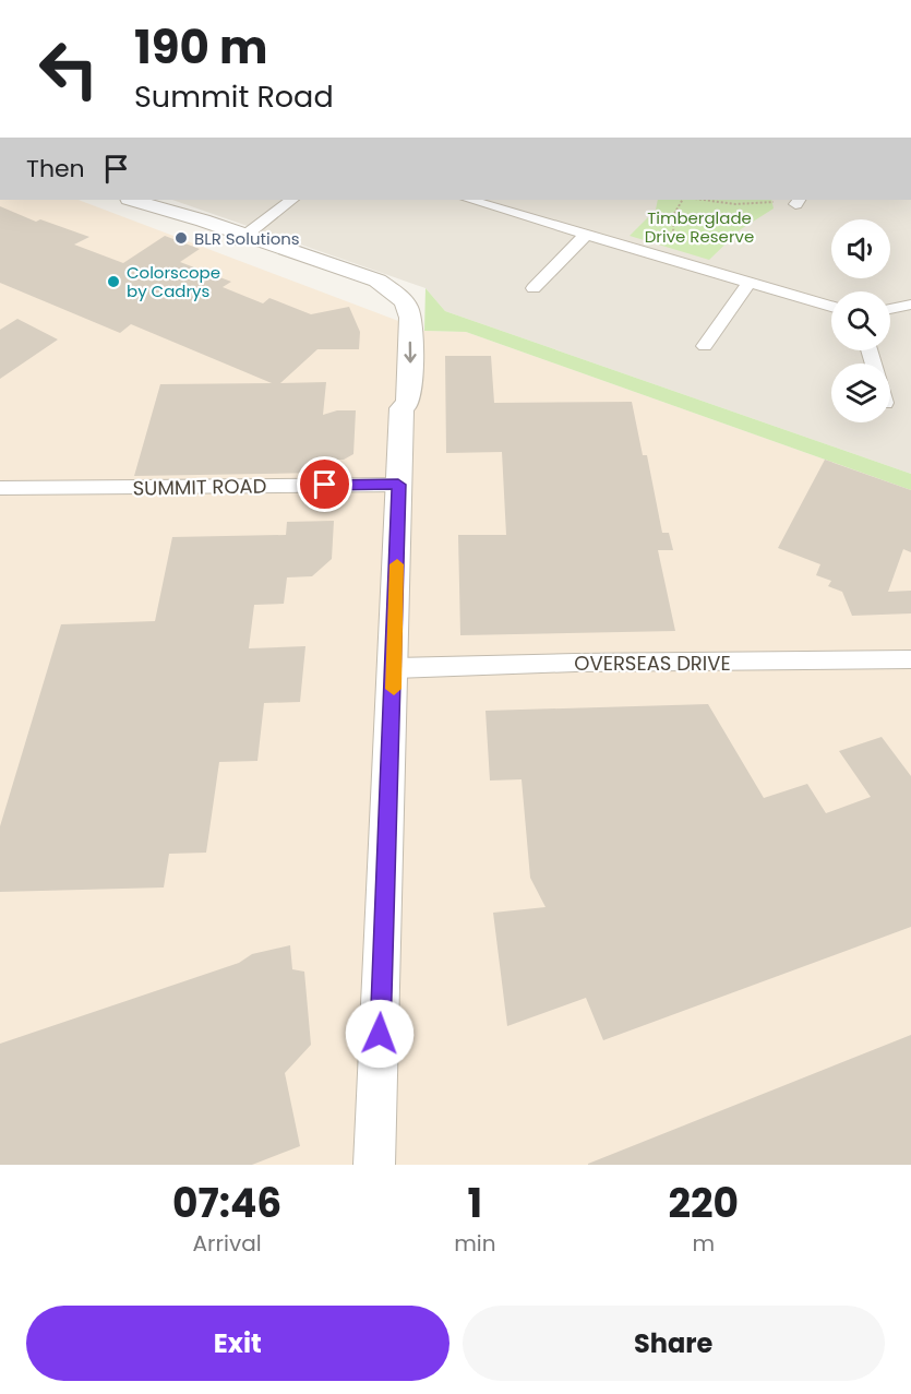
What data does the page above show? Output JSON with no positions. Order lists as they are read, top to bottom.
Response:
{
  "streets": {
    "street": ["SUMMIT ROAD", "OVERSEAS DRIVE"]
  },
  "parks": ["Timberglade Drive Reserve"],
  "places": ["BLR Solutions", "Colorscope by Cadrys"],
  "page": {
    "turn": ["190 m", "Summit Road"],
    "then": "Then",
    "eta": [
      "07:46",
      "Arrival",
      "1",
      "min",
      "220",
      "m"
    ],
    "buttons": ["Exit", "Share"]
  }
}
